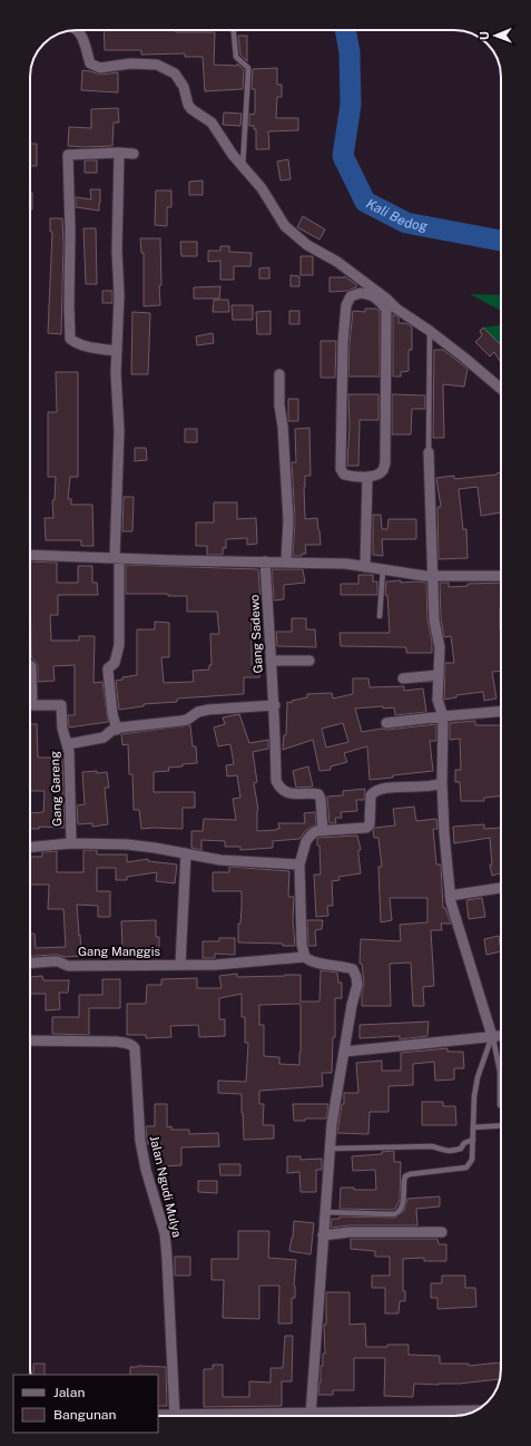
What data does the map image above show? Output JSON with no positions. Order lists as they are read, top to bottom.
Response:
{
  "streets": {
    "street": [
      "Gang Sadewo",
      "Gang Gareng",
      "Gang Manggis",
      "Jalan Ngudi Mulya"
    ]
  },
  "water": ["Kali Bedog"],
  "legend": ["Jalan", "Bangunan"],
  "north": "left"
}
